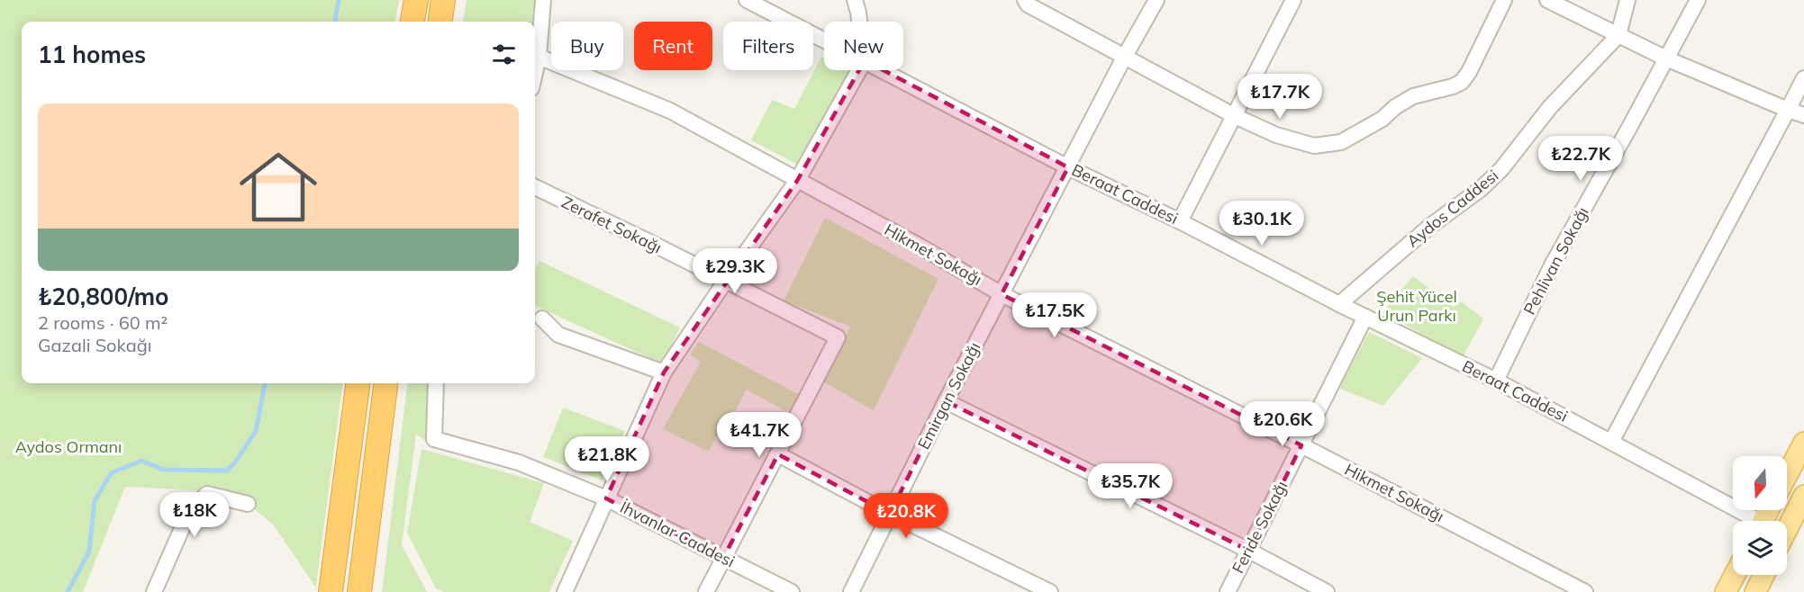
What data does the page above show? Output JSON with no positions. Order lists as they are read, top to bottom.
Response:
{
  "streets": {
    "street": [
      "Beraat Caddesi",
      "Aydos Caddesi",
      "Zerafet Sokağı",
      "Hikmet Sokağı",
      "Pehlivan Sokağı",
      "Emirgan Sokağı",
      "Feride Sokağı",
      "İhvanlar Caddesi"
    ]
  },
  "crossings": [
    ["Beraat Caddesi", "Aydos Caddesi"],
    ["Beraat Caddesi", "Pehlivan Sokağı"],
    ["Beraat Caddesi", "Emirgan Sokağı"],
    ["Beraat Caddesi", "Feride Sokağı"],
    ["Hikmet Sokağı", "Emirgan Sokağı"],
    ["Hikmet Sokağı", "Feride Sokağı"]
  ],
  "parks": ["Şehit Yücel Urun Parkı", "Aydos Ormanı"],
  "north": "bottom",
  "page": {
    "chip": [
      "Buy",
      "Rent",
      "Filters",
      "New"
    ],
    "heading": "11 homes",
    "price": [
      "₺17.7K",
      "₺22.7K",
      "₺30.1K",
      "₺29.3K",
      "₺17.5K",
      "₺20.6K",
      "₺41.7K",
      "₺21.8K",
      "₺35.7K",
      "₺18K",
      "₺20.8K"
    ],
    "list": [
      {
        "name": "₺20,800/mo",
        "note": "2 rooms · 60 m² · Gazali Sokağı"
      }
    ]
  }
}
